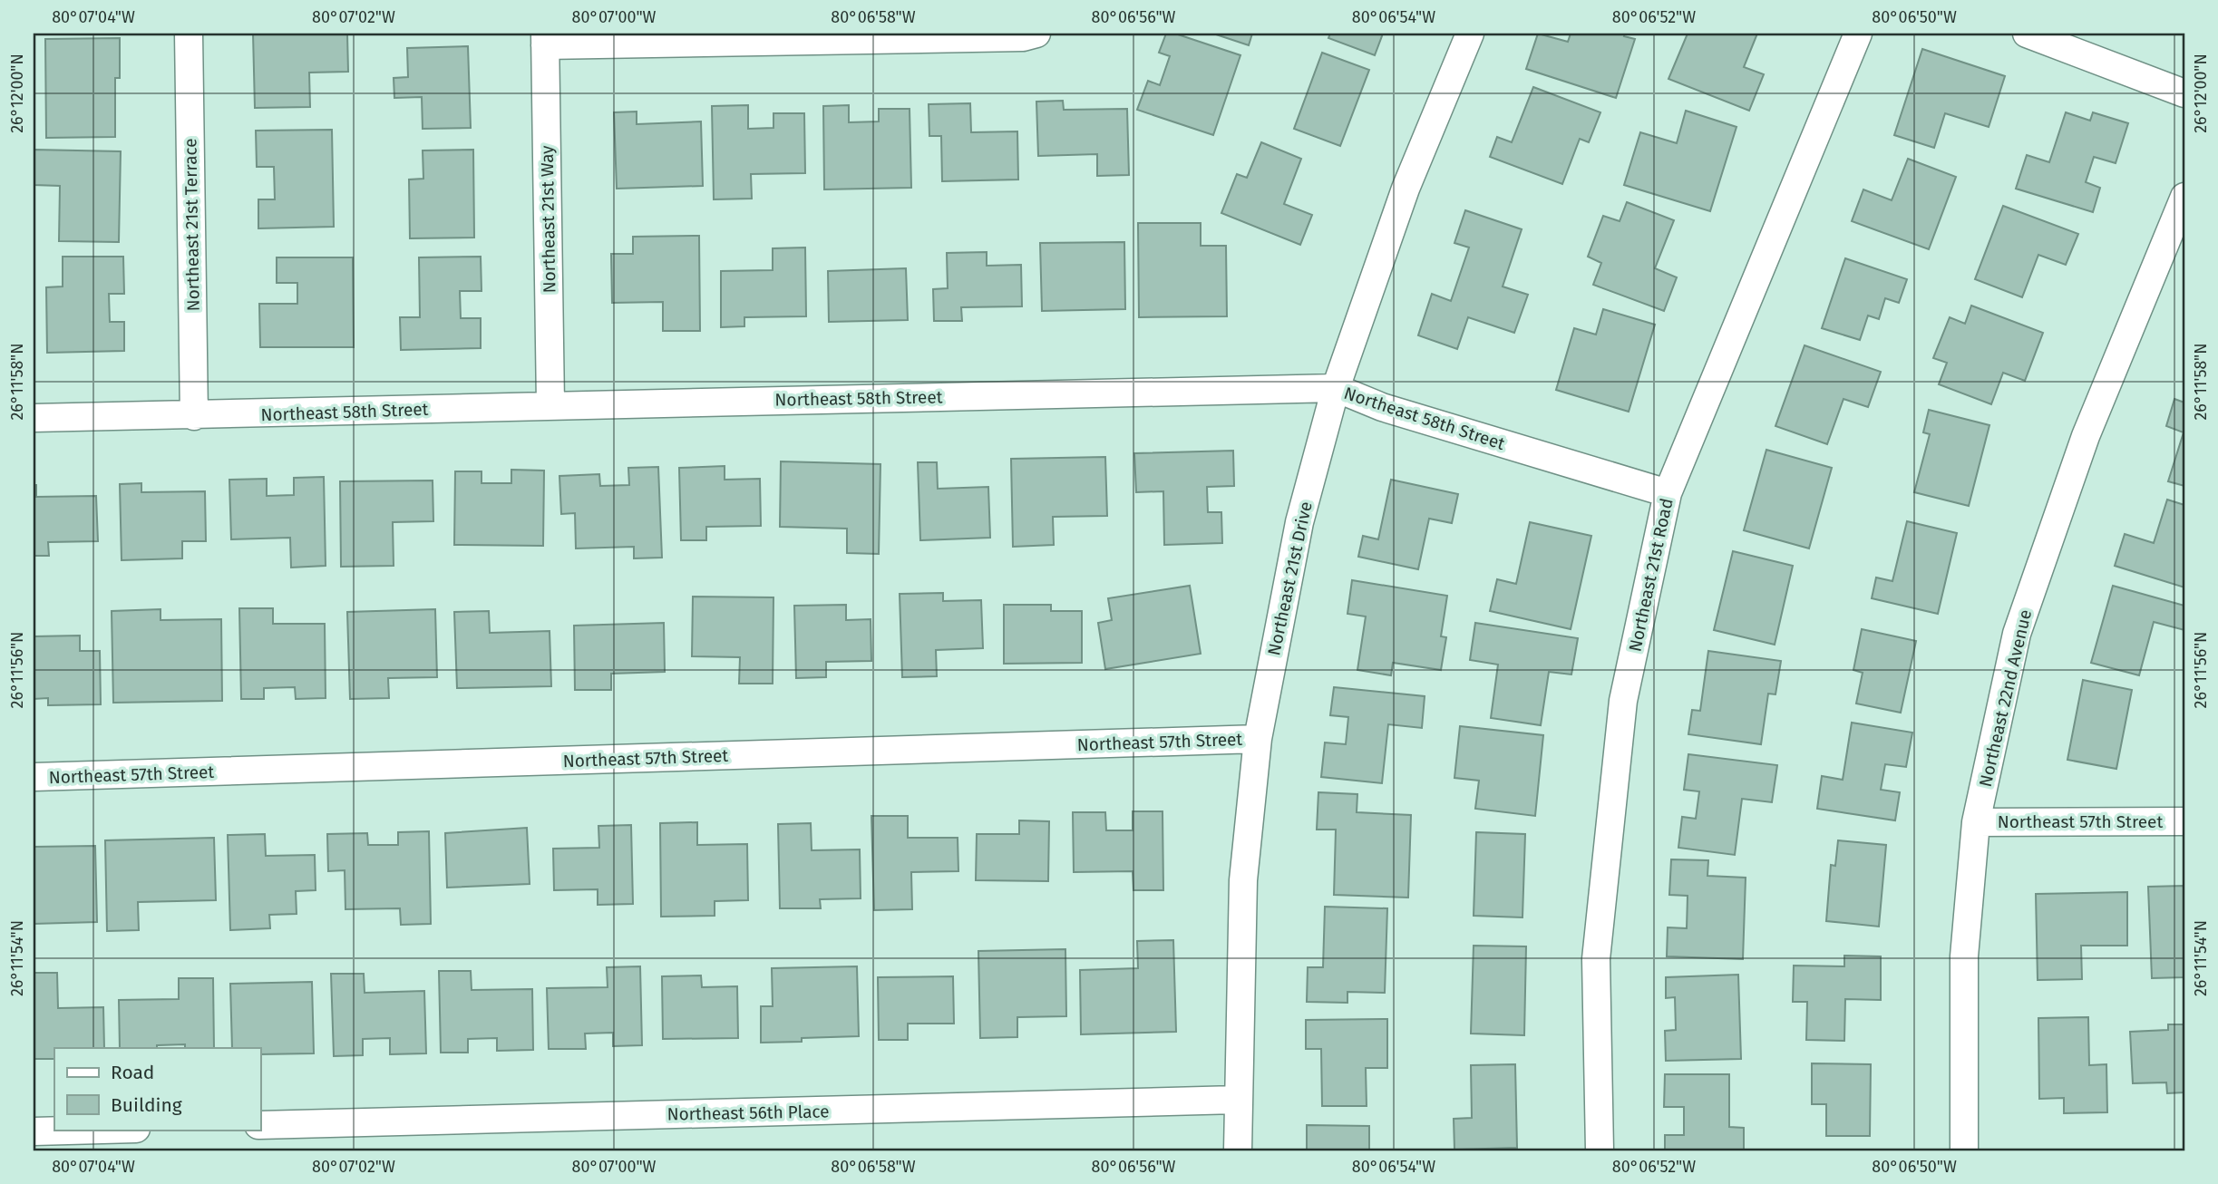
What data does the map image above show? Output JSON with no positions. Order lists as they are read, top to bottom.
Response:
{
  "streets": {
    "street": [
      "Northeast 21st Way",
      "Northeast 21st Terrace",
      "Northeast 58th Street",
      "Northeast 21st Road",
      "Northeast 21st Drive",
      "Northeast 22nd Avenue",
      "Northeast 57th Street",
      "Northeast 56th Place"
    ]
  },
  "crossings": [
    ["Northeast 21st Way", "Northeast 58th Street"],
    ["Northeast 21st Terrace", "Northeast 58th Street"],
    ["Northeast 58th Street", "Northeast 21st Road"],
    ["Northeast 58th Street", "Northeast 21st Drive"],
    ["Northeast 21st Drive", "Northeast 57th Street"],
    ["Northeast 21st Drive", "Northeast 56th Place"],
    ["Northeast 22nd Avenue", "Northeast 57th Street"]
  ],
  "legend": ["Road", "Building"],
  "coordinates": [
    "80°07'04\"W",
    "80°07'02\"W",
    "80°07'00\"W",
    "80°06'58\"W",
    "80°06'56\"W",
    "80°06'54\"W",
    "80°06'52\"W",
    "80°06'50\"W",
    "26°12'00\"N",
    "26°11'58\"N",
    "26°11'56\"N",
    "26°11'54\"N"
  ]
}
